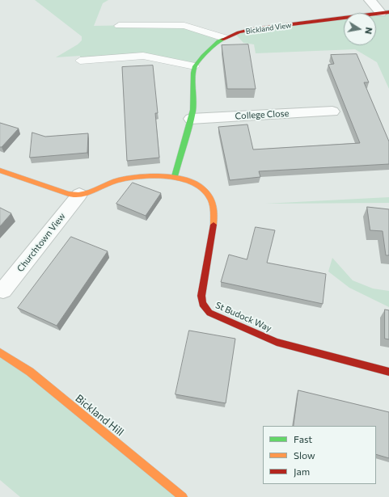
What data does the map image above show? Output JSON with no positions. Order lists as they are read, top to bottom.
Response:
{
  "streets": {
    "street": [
      "Bickland View",
      "College Close",
      "Churchtown View",
      "St Budock Way",
      "Bickland Hill"
    ]
  },
  "crossings": [
    ["Churchtown View", "St Budock Way"]
  ],
  "legend": ["Fast", "Slow", "Jam"],
  "north": "right"
}
